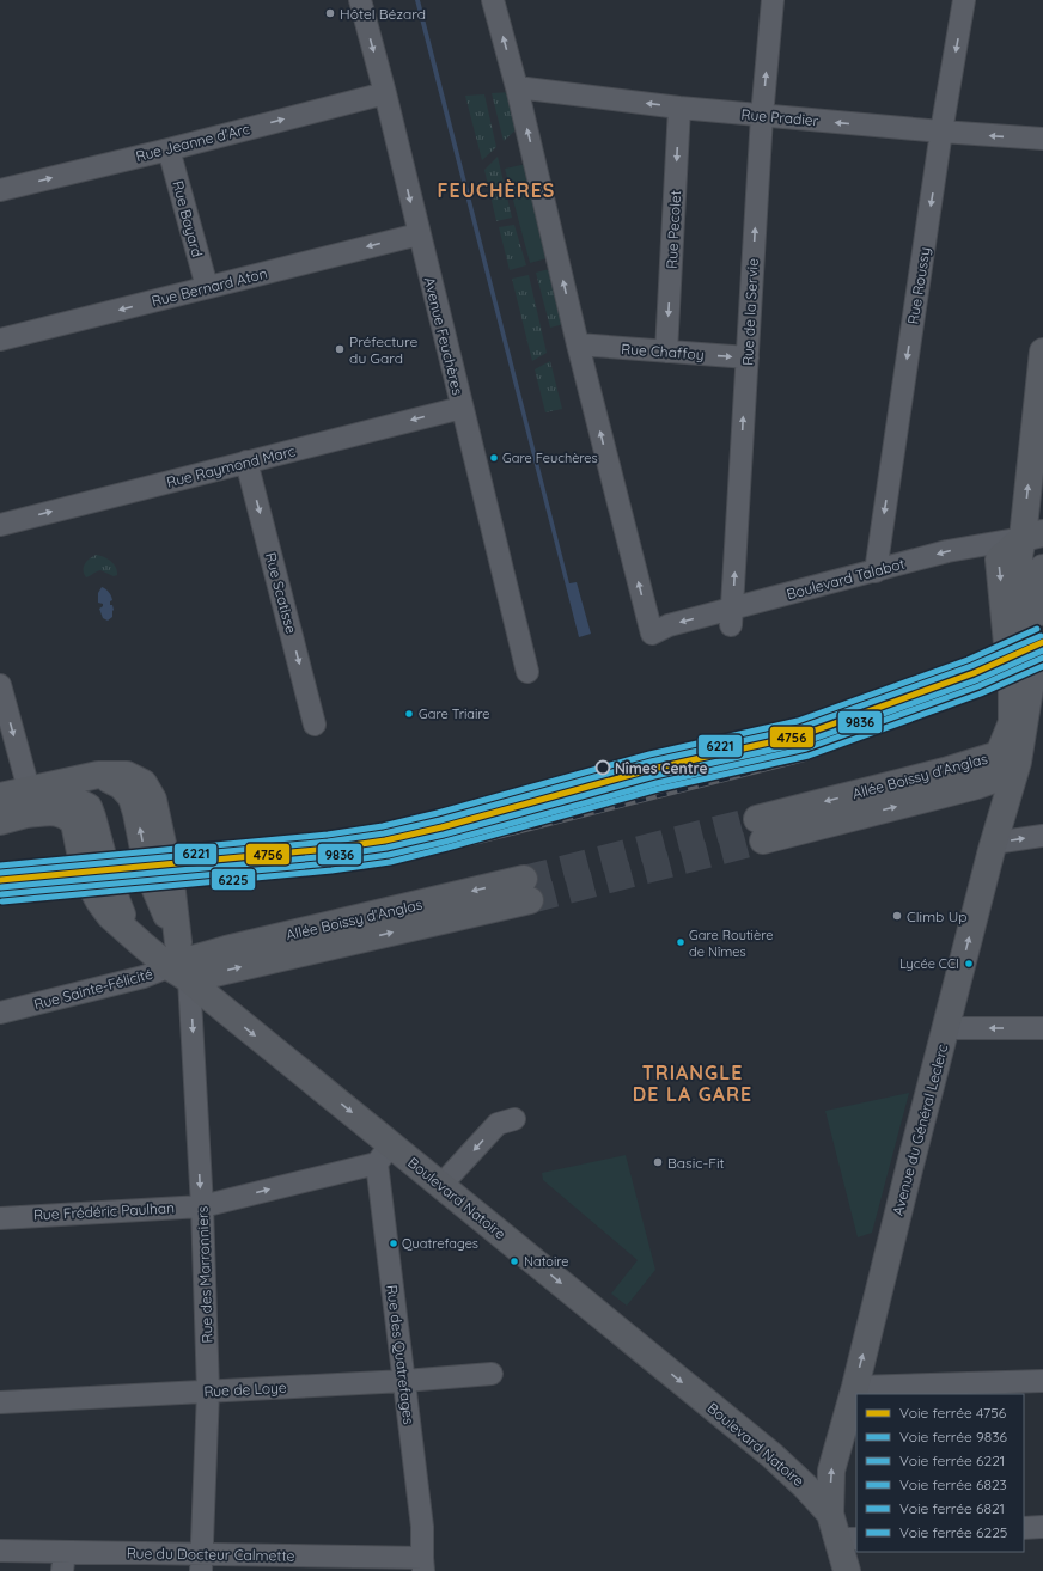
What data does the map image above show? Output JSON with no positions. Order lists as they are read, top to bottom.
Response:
{
  "streets": {
    "main road": ["Allée Boissy d'Anglas", "Avenue du Général Leclerc", "Boulevard Natoire"],
    "street": [
      "Rue Pradier",
      "Rue Jeanne d'Arc",
      "Rue Bayard",
      "Rue Pecolet",
      "Rue Roussy",
      "Rue Bernard Aton",
      "Rue de la Servie",
      "Avenue Feuchères",
      "Rue Chaffoy",
      "Rue Raymond Marc",
      "Boulevard Talabot",
      "Rue Scatisse",
      "Rue Sainte-Félicité",
      "Rue Frédéric Paulhan",
      "Rue des Marronniers",
      "Rue des Quatrefages",
      "Rue de Loye",
      "Rue du Docteur Calmette"
    ]
  },
  "crossings": [
    ["Rue Pradier", "Rue Pecolet"],
    ["Rue Pradier", "Rue Roussy"],
    ["Rue Pradier", "Rue de la Servie"],
    ["Rue Jeanne d'Arc", "Rue Bayard"],
    ["Rue Jeanne d'Arc", "Avenue Feuchères"],
    ["Rue Bayard", "Rue Bernard Aton"],
    ["Rue Pecolet", "Rue Chaffoy"],
    ["Rue Roussy", "Boulevard Talabot"],
    ["Rue Bernard Aton", "Avenue Feuchères"],
    ["Rue de la Servie", "Rue Chaffoy"],
    ["Rue de la Servie", "Boulevard Talabot"],
    ["Avenue Feuchères", "Rue Raymond Marc"],
    ["Rue Chaffoy", "Boulevard Talabot"],
    ["Rue Raymond Marc", "Rue Scatisse"],
    ["Boulevard Talabot", "Allée Boissy d'Anglas"],
    ["Boulevard Talabot", "Avenue du Général Leclerc"],
    ["Allée Boissy d'Anglas", "Rue Sainte-Félicité"],
    ["Allée Boissy d'Anglas", "Avenue du Général Leclerc"],
    ["Allée Boissy d'Anglas", "Boulevard Natoire"],
    ["Allée Boissy d'Anglas", "Rue des Marronniers"],
    ["Rue Sainte-Félicité", "Boulevard Natoire"],
    ["Rue Sainte-Félicité", "Rue des Marronniers"],
    ["Avenue du Général Leclerc", "Boulevard Natoire"],
    ["Boulevard Natoire", "Rue Frédéric Paulhan"],
    ["Boulevard Natoire", "Rue des Marronniers"],
    ["Boulevard Natoire", "Rue des Quatrefages"],
    ["Rue Frédéric Paulhan", "Rue des Marronniers"],
    ["Rue Frédéric Paulhan", "Rue des Quatrefages"],
    ["Rue des Marronniers", "Rue de Loye"],
    ["Rue des Marronniers", "Rue du Docteur Calmette"],
    ["Rue des Quatrefages", "Rue de Loye"],
    ["Rue des Quatrefages", "Rue du Docteur Calmette"]
  ],
  "one_way": [
    "Rue Pradier",
    "Rue Jeanne d'Arc",
    "Rue Roussy",
    "Rue Bernard Aton",
    "Rue de la Servie",
    "Rue Chaffoy",
    "Rue Scatisse",
    "Avenue du Général Leclerc",
    "Boulevard Natoire",
    "Rue Frédéric Paulhan",
    "Rue des Marronniers"
  ],
  "districts": ["FEUCHÈRES", "TRIANGLE DE LA GARE"],
  "places": [
    "Hôtel Bézard",
    "Préfecture du Gard",
    "Gare Feuchères",
    "Gare Triaire",
    "Nîmes Centre",
    "Climb Up",
    "Gare Routière de Nîmes",
    "Lycée CCI",
    "Basic-Fit",
    "Quatrefages",
    "Natoire"
  ],
  "lines": [
    "rail line 6821",
    "rail line 6221",
    "rail line 4756",
    "rail line 9836",
    "rail line 6823",
    "rail line 6225"
  ],
  "legend": [
    "Voie ferrée 4756",
    "Voie ferrée 9836",
    "Voie ferrée 6221",
    "Voie ferrée 6823",
    "Voie ferrée 6821",
    "Voie ferrée 6225"
  ]
}
